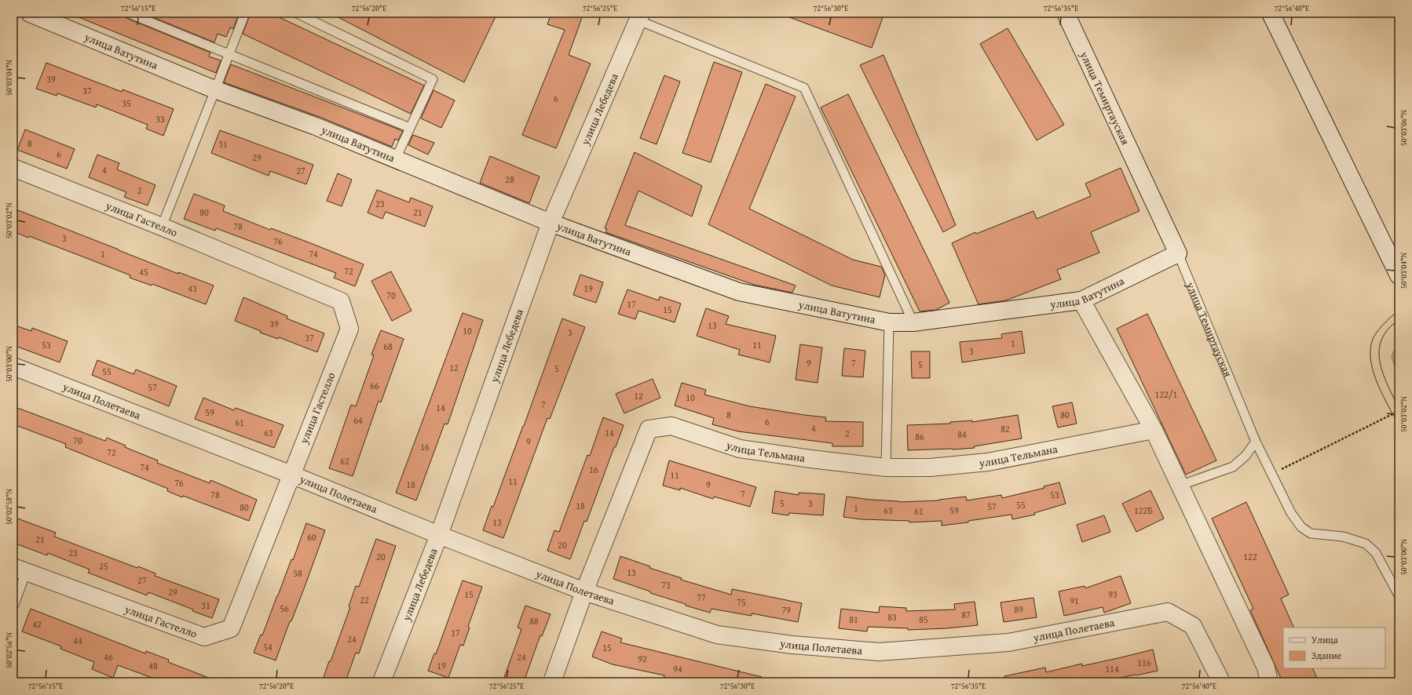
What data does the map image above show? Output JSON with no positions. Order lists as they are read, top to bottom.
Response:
{
  "streets": {
    "street": [
      "улица Ватутина",
      "улица Темиртауская",
      "улица Лебедева",
      "улица Гастелло",
      "улица Полетаева",
      "улица Тельмана"
    ]
  },
  "crossings": [
    ["улица Ватутина", "улица Темиртауская"],
    ["улица Ватутина", "улица Лебедева"],
    ["улица Лебедева", "улица Полетаева"],
    ["улица Гастелло", "улица Полетаева"],
    ["улица Полетаева", "улица Тельмана"]
  ],
  "house_numbers": [
    "39",
    "37",
    "6",
    "35",
    "33",
    "8",
    "31",
    "6",
    "29",
    "4",
    "27",
    "28",
    "2",
    "23",
    "80",
    "21",
    "78",
    "3",
    "76",
    "1",
    "74",
    "72",
    "45",
    "43",
    "19",
    "70",
    "17",
    "15",
    "39",
    "13",
    "10",
    "3",
    "37",
    "1",
    "53",
    "11",
    "68",
    "3",
    "9",
    "7",
    "5",
    "12",
    "5",
    "55",
    "66",
    "57",
    "122/1",
    "12",
    "10",
    "7",
    "14",
    "59",
    "8",
    "80",
    "64",
    "6",
    "61",
    "4",
    "82",
    "63",
    "14",
    "2",
    "84",
    "86",
    "70",
    "9",
    "16",
    "72",
    "62",
    "74",
    "16",
    "11",
    "11",
    "76",
    "18",
    "9",
    "7",
    "78",
    "53",
    "5",
    "3",
    "55",
    "18",
    "57",
    "80",
    "1",
    "63",
    "59",
    "122Б",
    "61",
    "13",
    "60",
    "21",
    "20",
    "23",
    "20",
    "122",
    "25",
    "13",
    "58",
    "27",
    "73",
    "29",
    "15",
    "93",
    "77",
    "22",
    "91",
    "75",
    "31",
    "56",
    "89",
    "79",
    "87",
    "83",
    "81",
    "85",
    "88",
    "42",
    "17",
    "24",
    "44",
    "54",
    "15",
    "46",
    "24",
    "92",
    "116",
    "48",
    "19",
    "94",
    "114"
  ],
  "legend": ["Улица", "Здание"],
  "coordinates": [
    "72°56'15\"E",
    "72°56'20\"E",
    "72°56'25\"E",
    "72°56'30\"E",
    "72°56'35\"E",
    "72°56'40\"E",
    "50°03'04\"N",
    "50°03'06\"N",
    "50°03'02\"N",
    "50°03'00\"N",
    "50°02'58\"N",
    "50°02'56\"N"
  ]
}
